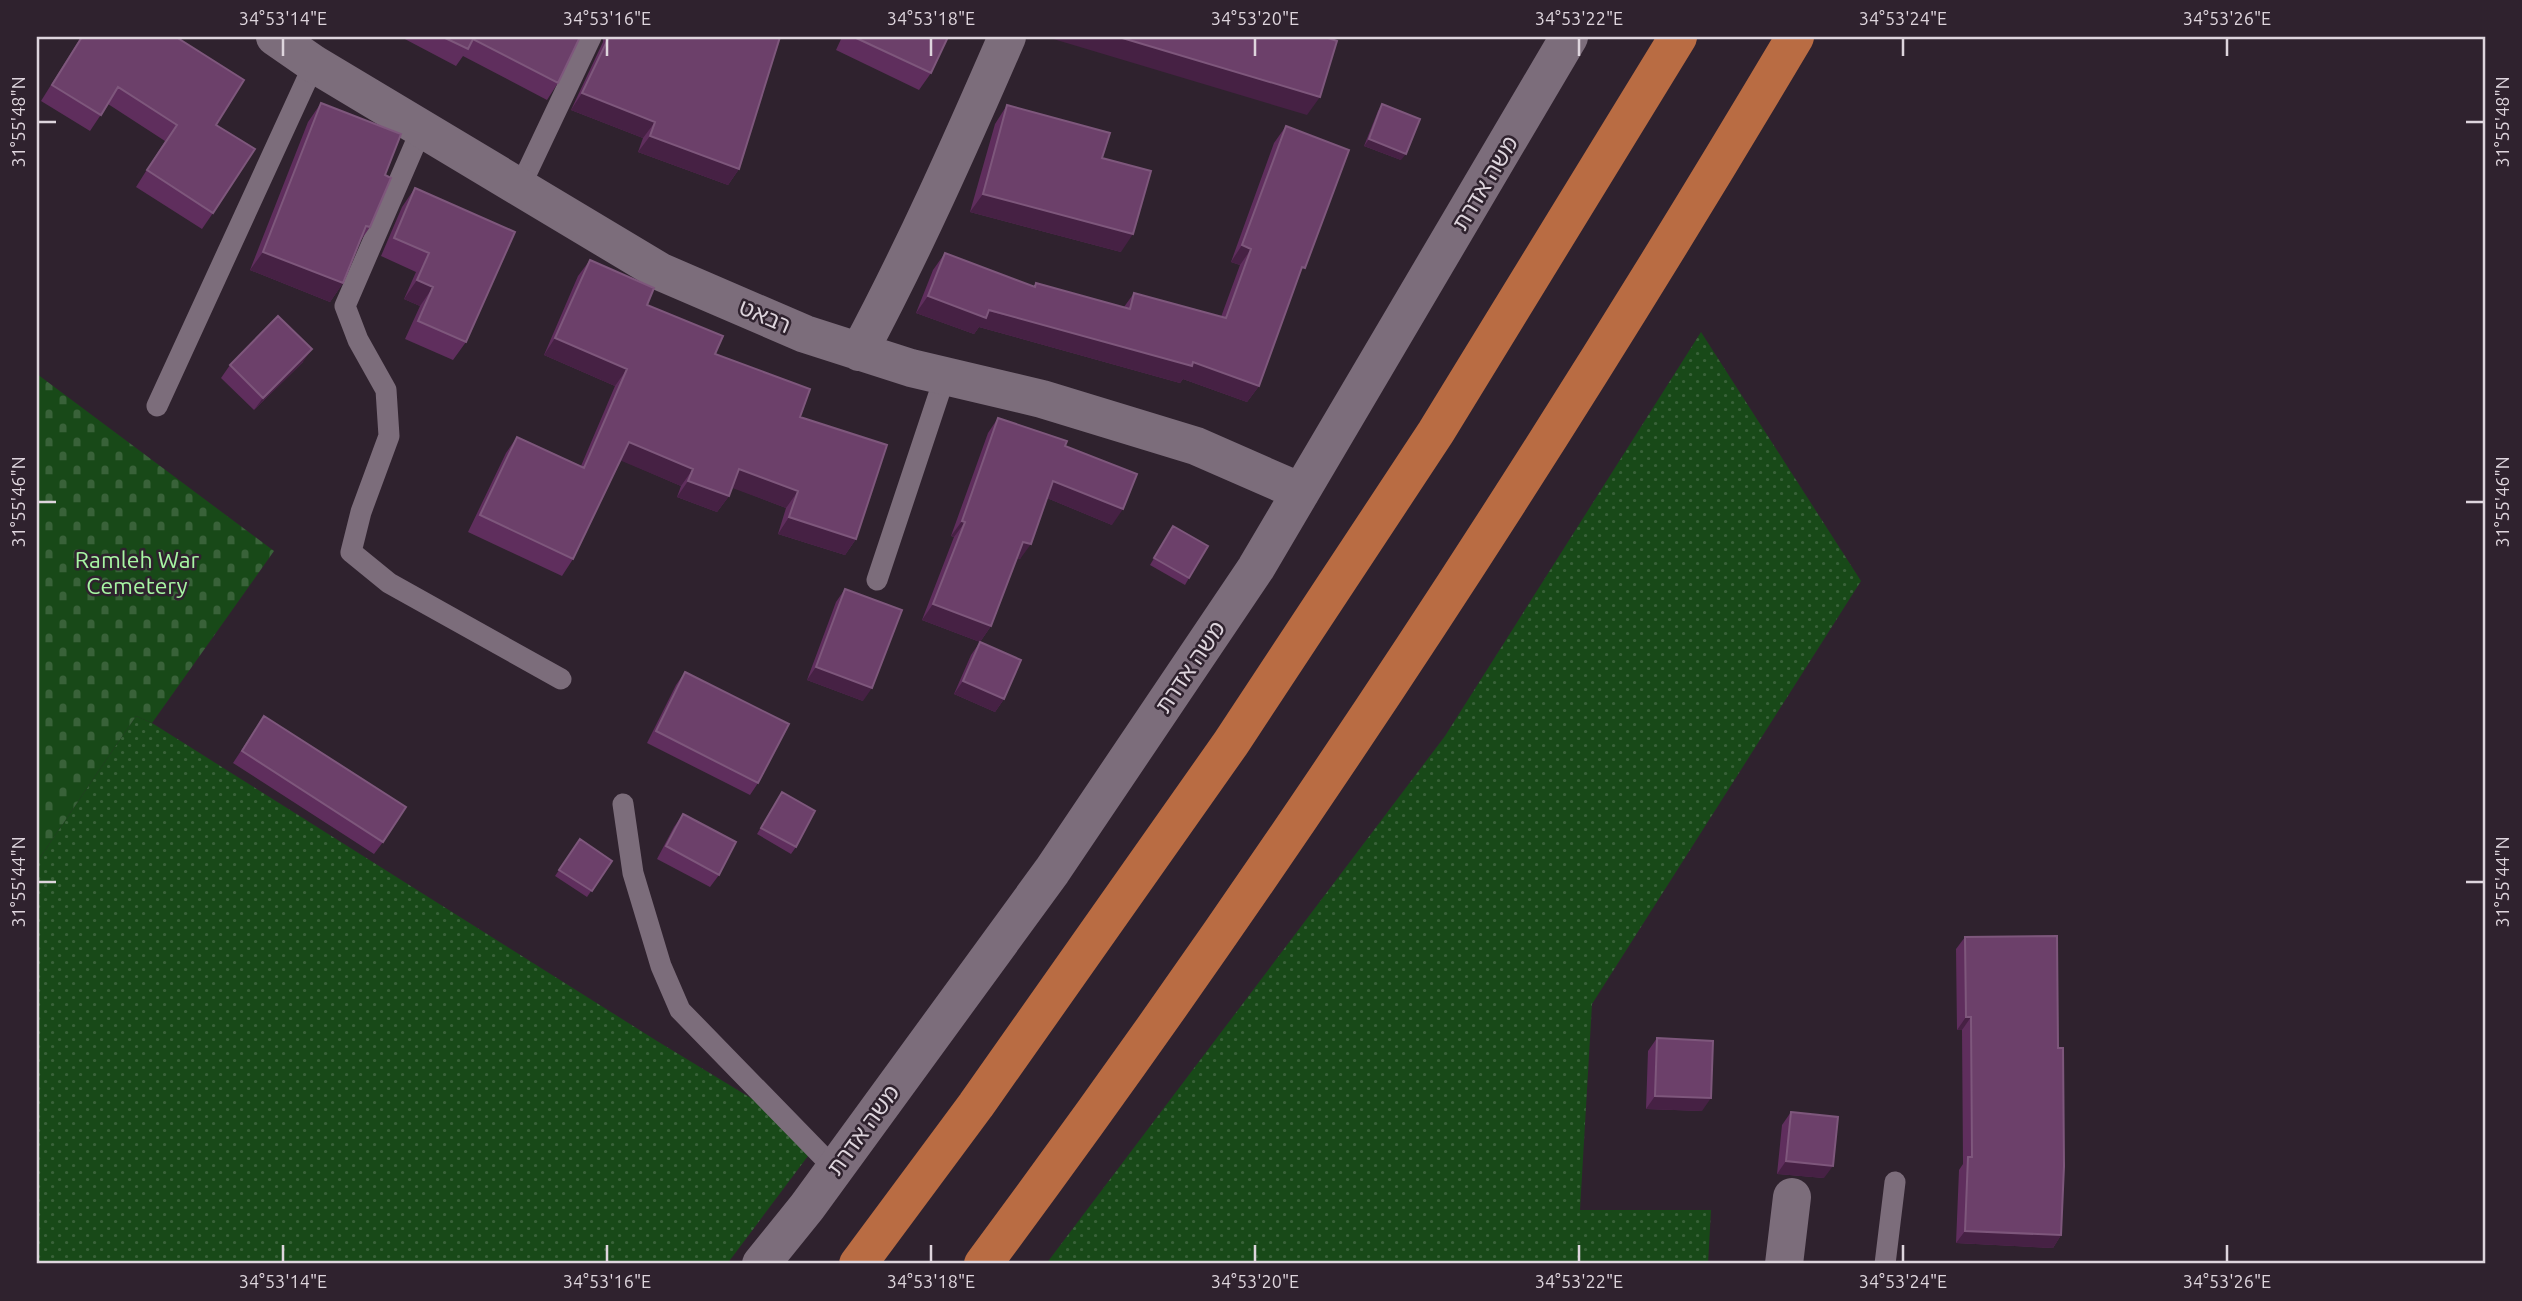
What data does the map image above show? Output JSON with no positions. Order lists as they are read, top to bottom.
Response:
{
  "streets": {
    "street": ["משה אדרת", "רבאט"]
  },
  "crossings": [
    ["משה אדרת", "רבאט"]
  ],
  "parks": ["Ramleh War Cemetery"],
  "coordinates": [
    "34°53'14\"E",
    "34°53'16\"E",
    "34°53'18\"E",
    "34°53'20\"E",
    "34°53'22\"E",
    "34°53'24\"E",
    "34°53'26\"E",
    "31°55'48\"N",
    "31°55'46\"N",
    "31°55'44\"N"
  ]
}
